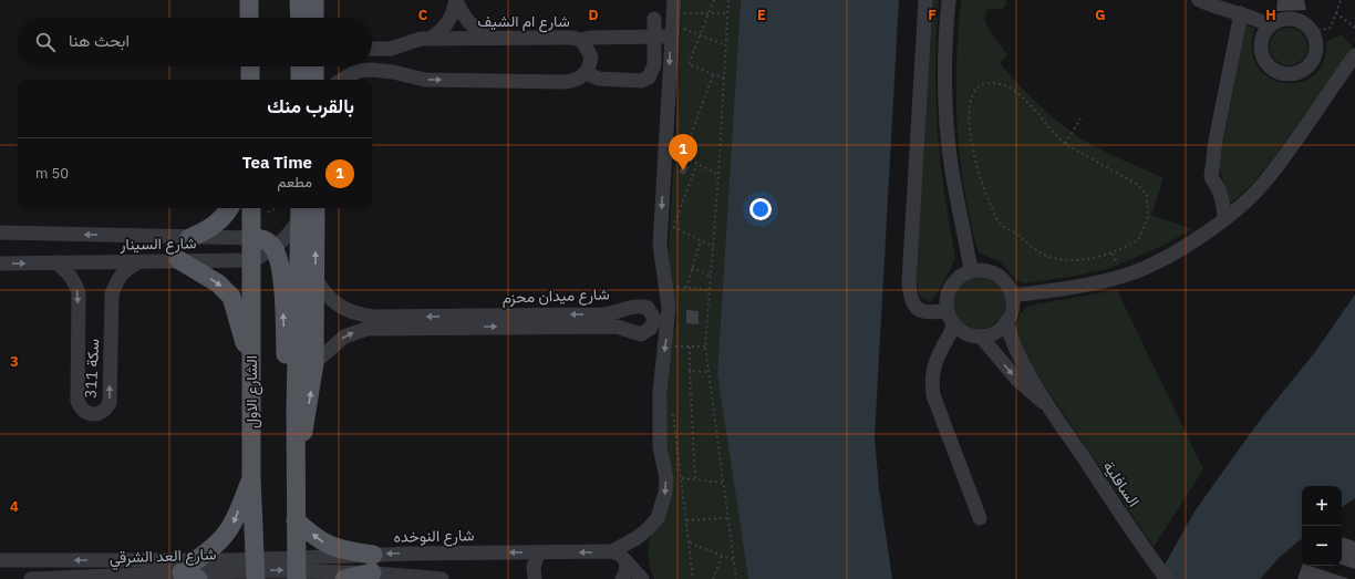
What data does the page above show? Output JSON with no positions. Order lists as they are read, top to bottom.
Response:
{
  "streets": {
    "main road": ["الشارع الاول"],
    "street": [
      "شارع ام الشيف",
      "شارع السينار",
      "شارع ميدان محزم",
      "سكة 311",
      "السافلية",
      "شارع النوخده",
      "شارع العد الشرقي"
    ]
  },
  "crossings": [
    ["شارع السينار", "سكة 311"],
    ["شارع السينار", "الشارع الاول"],
    ["الشارع الاول", "شارع العد الشرقي"],
    ["شارع النوخده", "شارع العد الشرقي"]
  ],
  "one_way": ["شارع النوخده"],
  "page": {
    "search": "ابحث هنا",
    "heading": "بالقرب منك",
    "pins": "1",
    "list": [
      {
        "mark": "1",
        "name": "Tea Time",
        "note": "مطعم",
        "value": "50 m"
      }
    ],
    "map_buttons": ["+", "−"]
  },
  "grid": {
    "columns": [
      "C",
      "D",
      "E",
      "F",
      "G",
      "H"
    ],
    "rows": ["3", "4"]
  }
}
